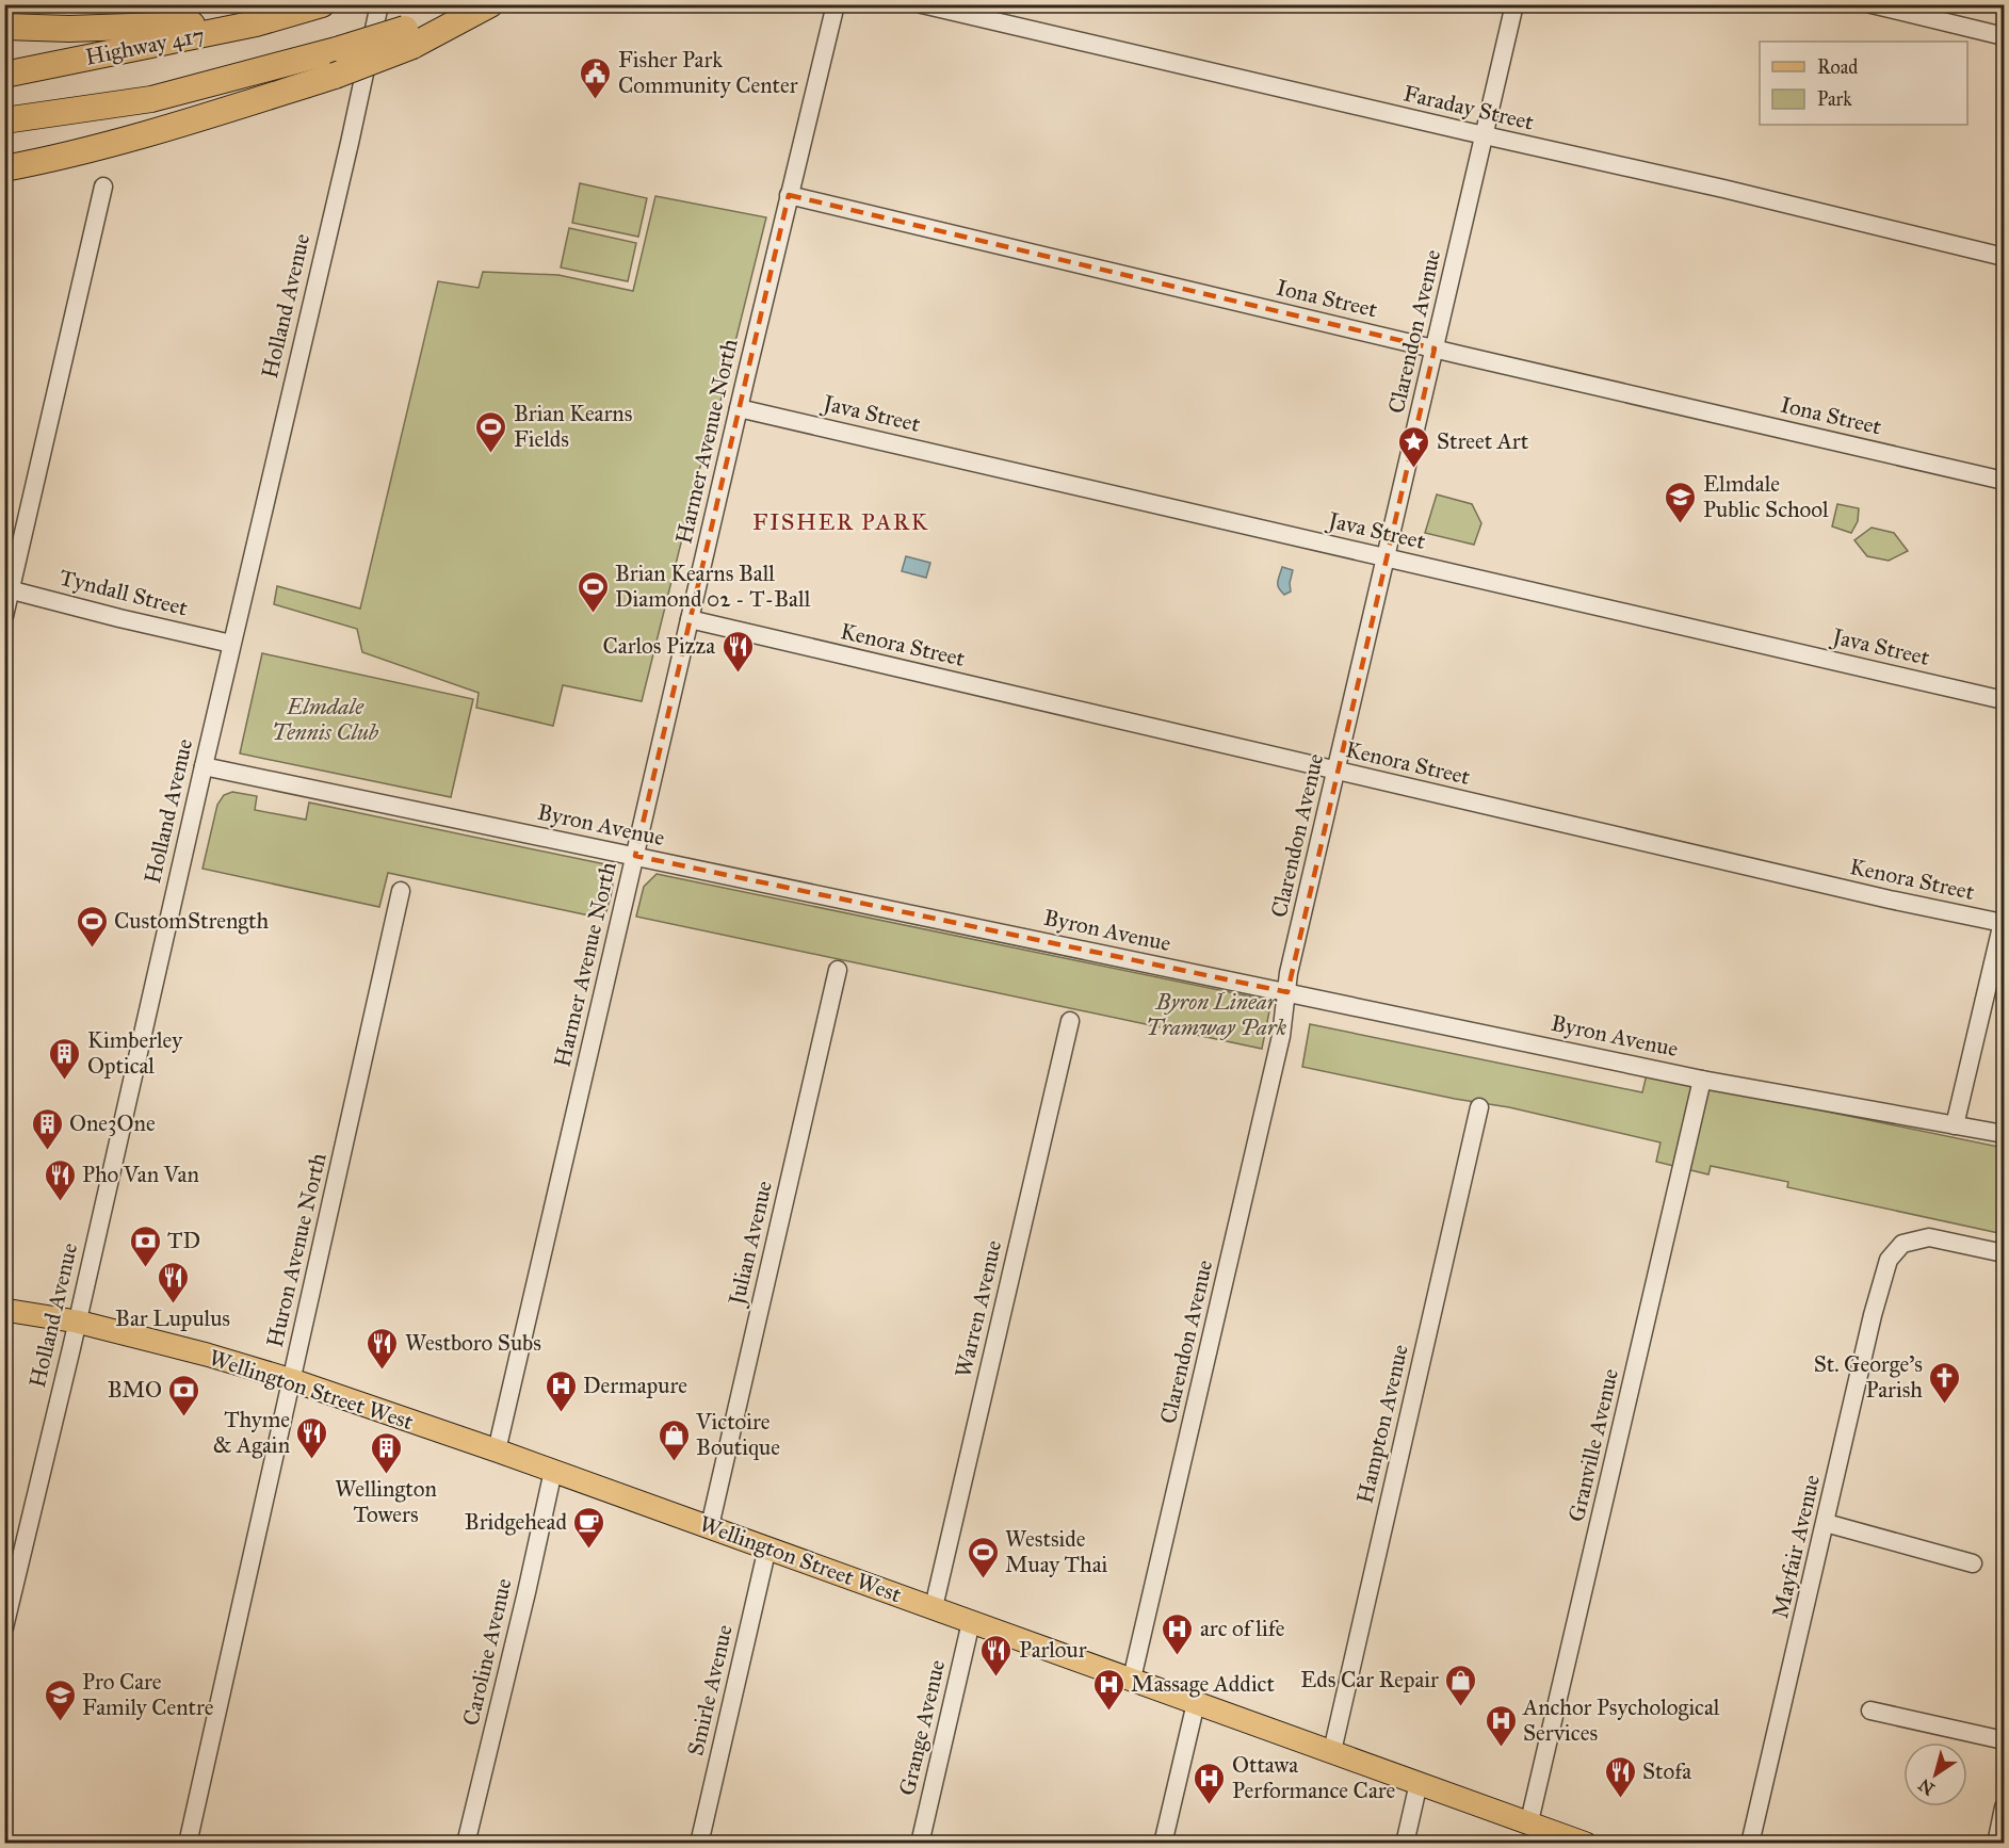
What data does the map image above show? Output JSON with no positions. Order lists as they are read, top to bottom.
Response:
{
  "streets": {
    "highway": ["Highway 417"],
    "main road": ["Wellington Street West"],
    "street": [
      "Faraday Street",
      "Iona Street",
      "Holland Avenue",
      "Clarendon Avenue",
      "Java Street",
      "Harmer Avenue North",
      "Tyndall Street",
      "Kenora Street",
      "Byron Avenue",
      "Julian Avenue",
      "Huron Avenue North",
      "Warren Avenue",
      "Hampton Avenue",
      "Granville Avenue",
      "Mayfair Avenue",
      "Caroline Avenue",
      "Smirle Avenue",
      "Grange Avenue"
    ]
  },
  "crossings": [
    ["Faraday Street", "Clarendon Avenue"],
    ["Iona Street", "Clarendon Avenue"],
    ["Iona Street", "Harmer Avenue North"],
    ["Holland Avenue", "Tyndall Street"],
    ["Holland Avenue", "Byron Avenue"],
    ["Holland Avenue", "Wellington Street West"],
    ["Clarendon Avenue", "Java Street"],
    ["Clarendon Avenue", "Kenora Street"],
    ["Clarendon Avenue", "Byron Avenue"],
    ["Clarendon Avenue", "Wellington Street West"],
    ["Java Street", "Harmer Avenue North"],
    ["Harmer Avenue North", "Kenora Street"],
    ["Harmer Avenue North", "Byron Avenue"],
    ["Harmer Avenue North", "Wellington Street West"],
    ["Byron Avenue", "Granville Avenue"],
    ["Julian Avenue", "Wellington Street West"],
    ["Huron Avenue North", "Wellington Street West"],
    ["Warren Avenue", "Wellington Street West"],
    ["Wellington Street West", "Hampton Avenue"],
    ["Wellington Street West", "Granville Avenue"],
    ["Wellington Street West", "Caroline Avenue"],
    ["Wellington Street West", "Smirle Avenue"],
    ["Wellington Street West", "Grange Avenue"]
  ],
  "districts": ["FISHER PARK"],
  "parks": ["Elmdale Tennis Club", "Byron Linear Tramway Park"],
  "places": {
    "public building": ["Fisher Park Community Center"],
    "sports": [
      "Brian Kearns Fields",
      "Brian Kearns Ball Diamond 02 - T-Ball",
      "CustomStrength",
      "Westside Muay Thai"
    ],
    "place": ["Street Art"],
    "school or university": ["Elmdale Public School", "Pro Care Family Centre"],
    "restaurant": [
      "Carlos Pizza",
      "Pho Van Van",
      "Bar Lupulus",
      "Westboro Subs",
      "Thyme & Again",
      "Parlour",
      "Stofa"
    ],
    "building": ["Kimberley Optical", "One3One", "Wellington Towers"],
    "bank": ["TD", "BMO"],
    "church": ["St. George's Parish"],
    "hospital": [
      "Dermapure",
      "arc of life",
      "Massage Addict",
      "Anchor Psychological Services",
      "Ottawa Performance Care"
    ],
    "shop": ["Victoire Boutique", "Eds Car Repair"],
    "cafe": ["Bridgehead"]
  },
  "legend": ["Road", "Park"],
  "north": "bottom left"
}
